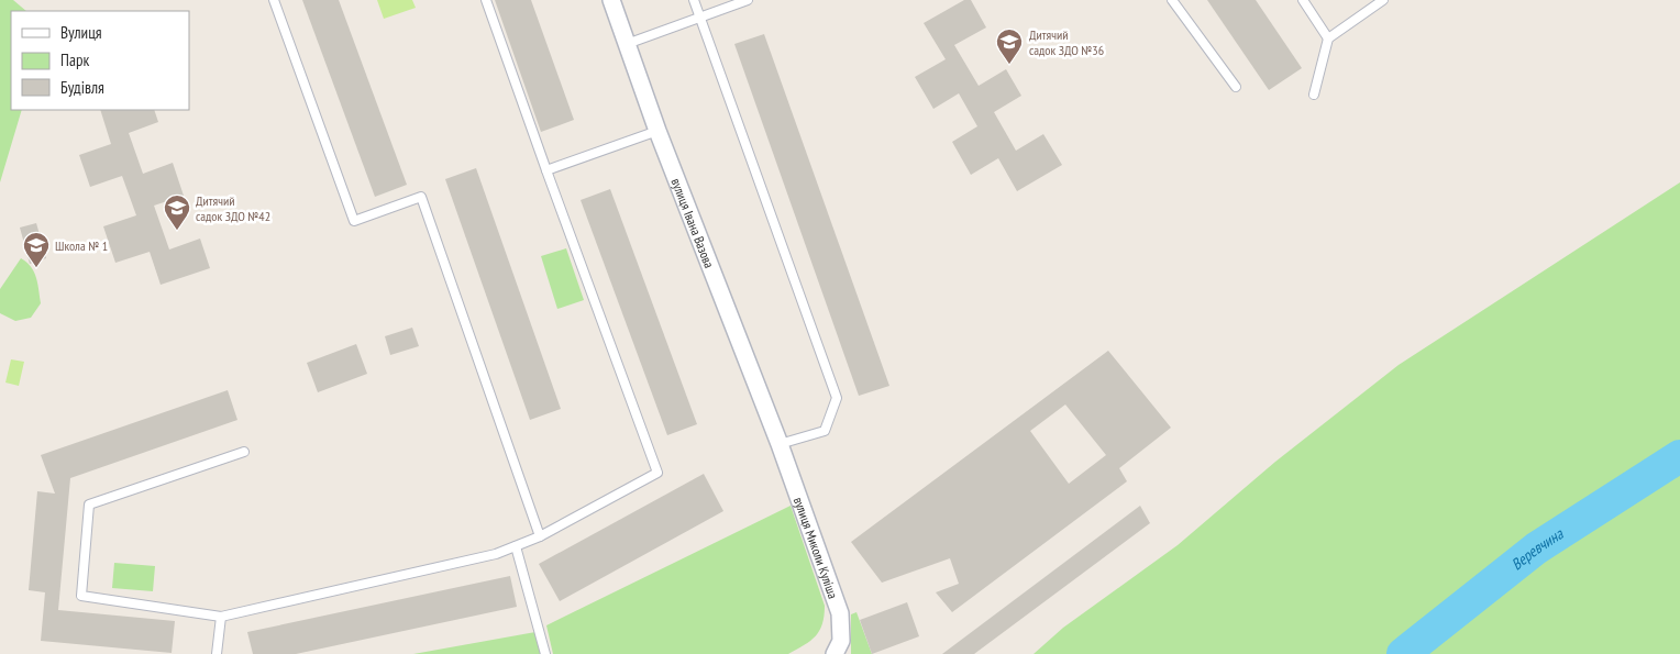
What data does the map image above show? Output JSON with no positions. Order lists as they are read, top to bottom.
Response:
{
  "streets": {
    "street": ["вулиця Івана Вазова", "вулиця Миколи Куліша"]
  },
  "crossings": [
    ["вулиця Івана Вазова", "вулиця Миколи Куліша"]
  ],
  "water": ["Веревчина"],
  "places": {
    "school or university": ["Дитячий садок ЗДО №36", "Дитячий садок ЗДО №42", "Школа № 1"]
  },
  "legend": ["Вулиця", "Парк", "Будівля"]
}
